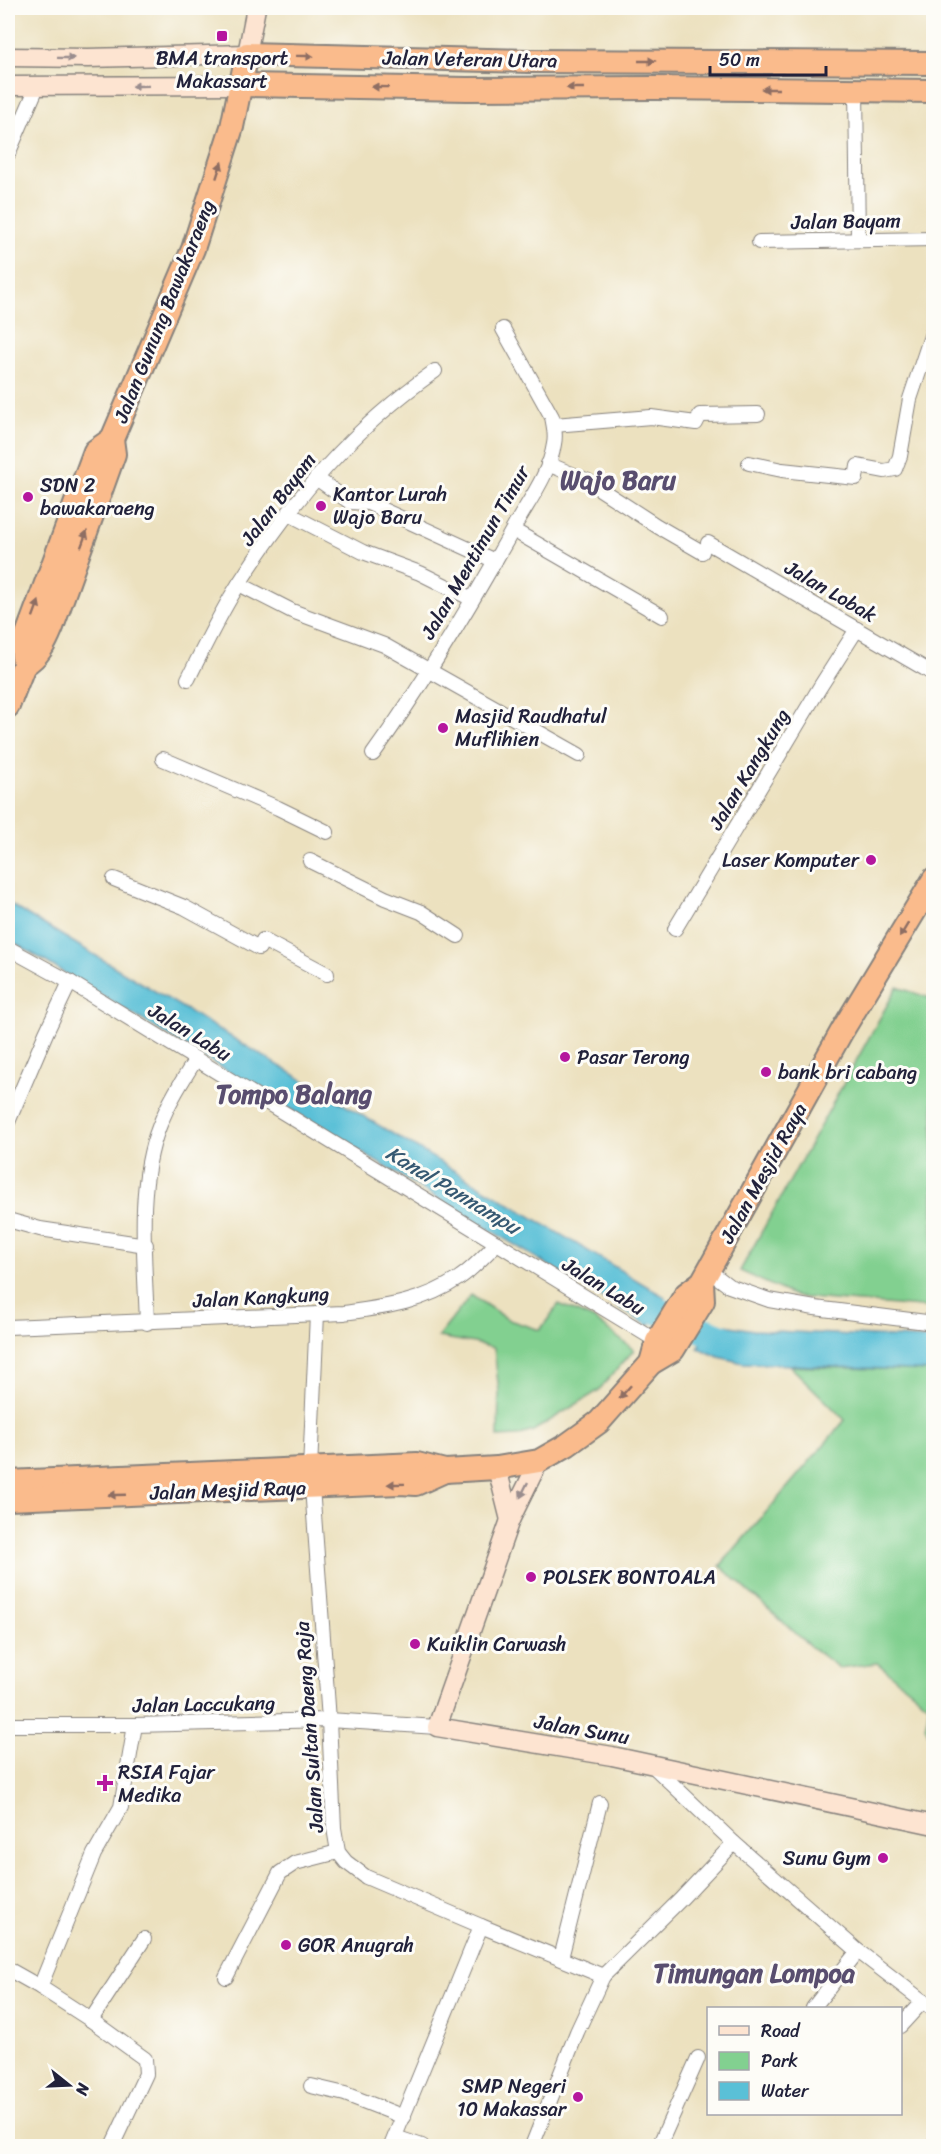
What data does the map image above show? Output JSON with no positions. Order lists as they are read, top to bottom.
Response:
{
  "streets": {
    "highway": ["Jalan Veteran Utara", "Jalan Gunung Bawakaraeng", "Jalan Mesjid Raya"],
    "main road": ["Jalan Sunu"],
    "street": [
      "Jalan Bayam",
      "Jalan Mentimun Timur",
      "Jalan Lobak",
      "Jalan Kangkung",
      "Jalan Labu",
      "Jalan Laccukang",
      "Jalan Sultan Daeng Raja"
    ]
  },
  "crossings": [
    ["Jalan Veteran Utara", "Jalan Gunung Bawakaraeng"],
    ["Jalan Mentimun Timur", "Jalan Lobak"],
    ["Jalan Lobak", "Jalan Kangkung"],
    ["Jalan Kangkung", "Jalan Labu"],
    ["Jalan Kangkung", "Jalan Sultan Daeng Raja"],
    ["Jalan Labu", "Jalan Mesjid Raya"],
    ["Jalan Mesjid Raya", "Jalan Sultan Daeng Raja"],
    ["Jalan Laccukang", "Jalan Sultan Daeng Raja"],
    ["Jalan Laccukang", "Jalan Sunu"]
  ],
  "one_way": ["Jalan Gunung Bawakaraeng", "Jalan Mesjid Raya"],
  "districts": ["Wajo Baru", "Tompo Balang", "Timungan Lompoa"],
  "water": ["Kanal Pannampu"],
  "places": {
    "transit": ["BMA transport Makassart"],
    "other": [
      "SDN 2 bawakaraeng",
      "Kantor Lurah Wajo Baru",
      "Masjid Raudhatul Muflihien",
      "Laser Komputer",
      "Pasar Terong",
      "bank bri cabang",
      "POLSEK BONTOALA",
      "Kuiklin Carwash",
      "Sunu Gym",
      "GOR Anugrah",
      "SMP Negeri 10 Makassar"
    ],
    "health": ["RSIA Fajar Medika"]
  },
  "legend": ["Road", "Park", "Water"],
  "scale_bar": "50 m",
  "north": "right"
}
